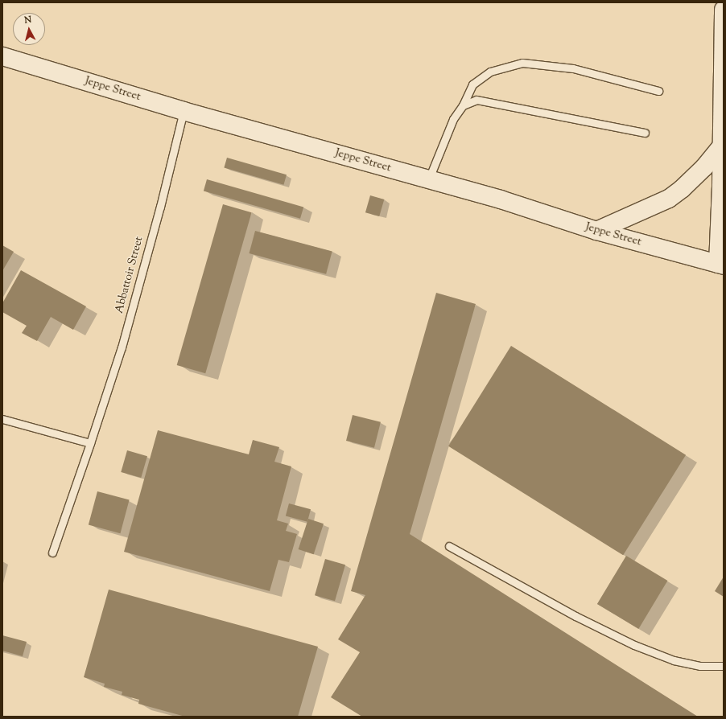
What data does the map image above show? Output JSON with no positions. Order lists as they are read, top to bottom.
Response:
{
  "streets": {
    "street": ["Jeppe Street"],
    "lane": ["Abbattoir Street"]
  },
  "crossings": [
    ["Jeppe Street", "Abbattoir Street"]
  ],
  "north": "top"
}
